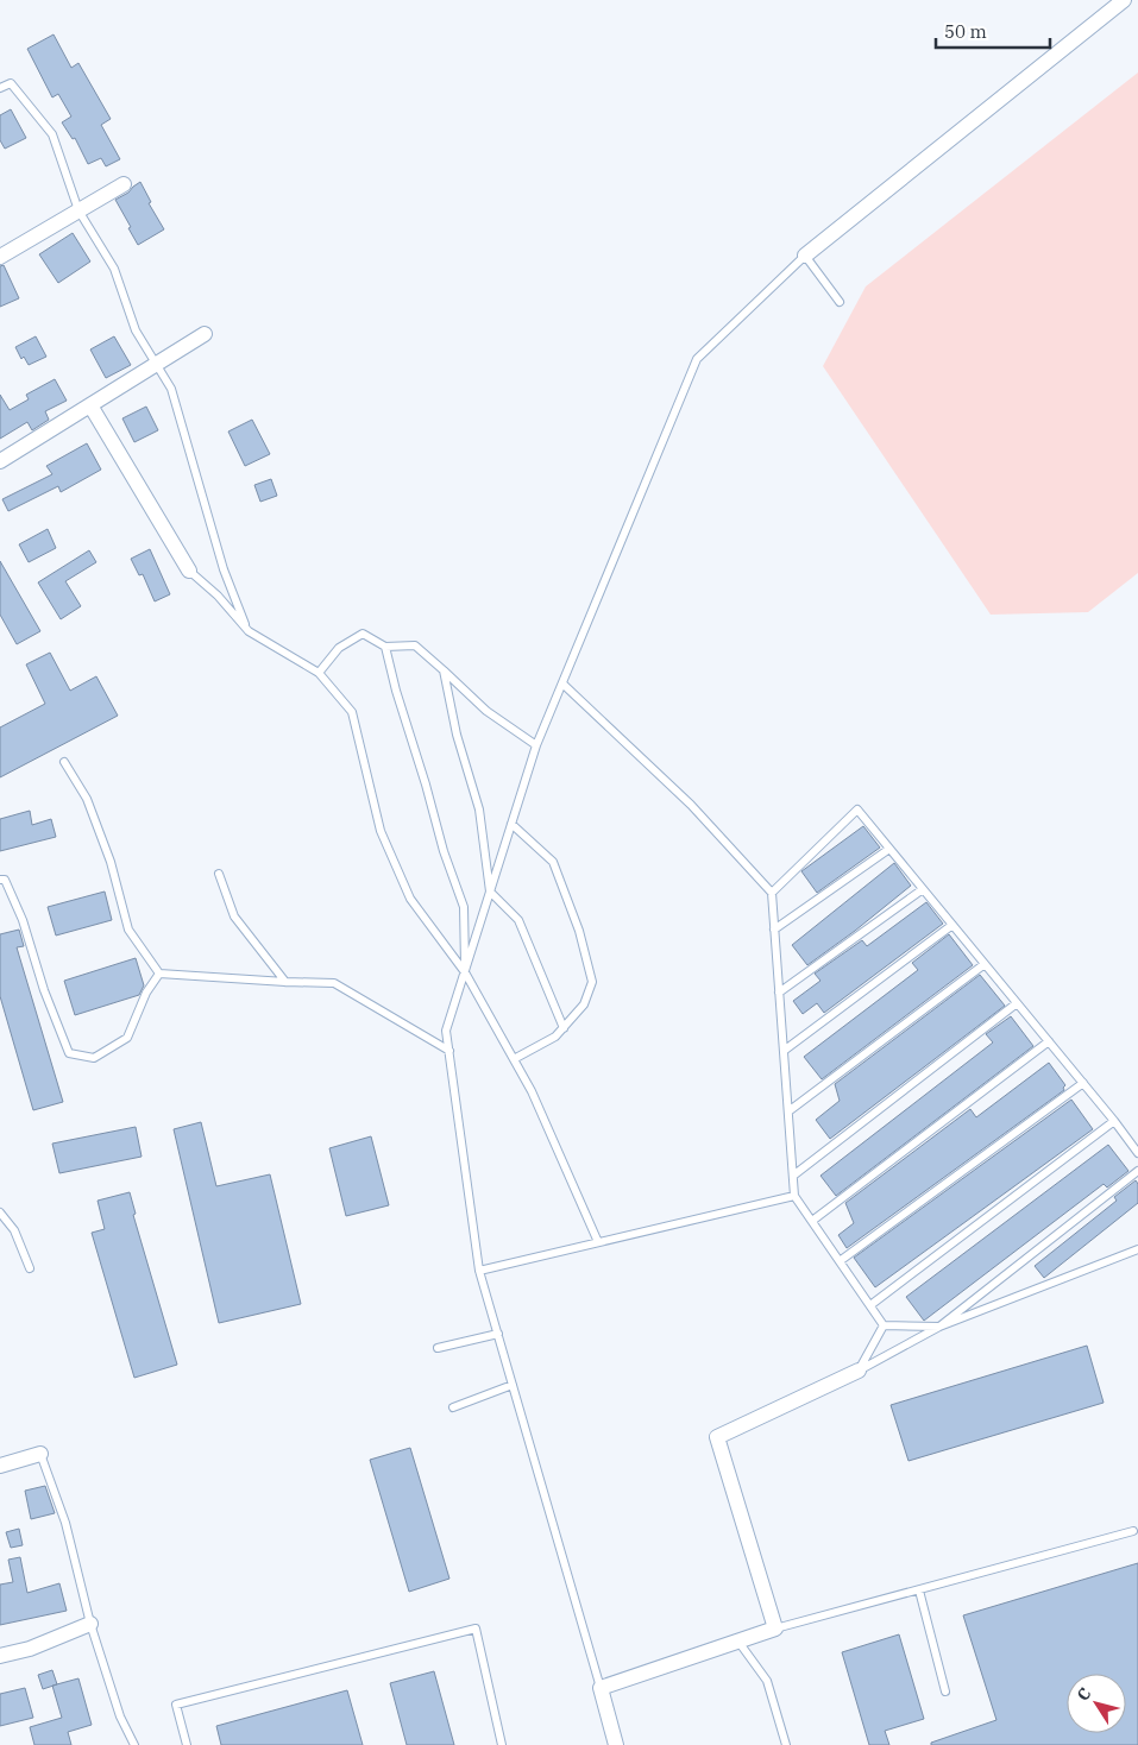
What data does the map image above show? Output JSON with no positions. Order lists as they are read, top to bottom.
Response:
{
  "scale_bar": "50 m",
  "north": "top left"
}
